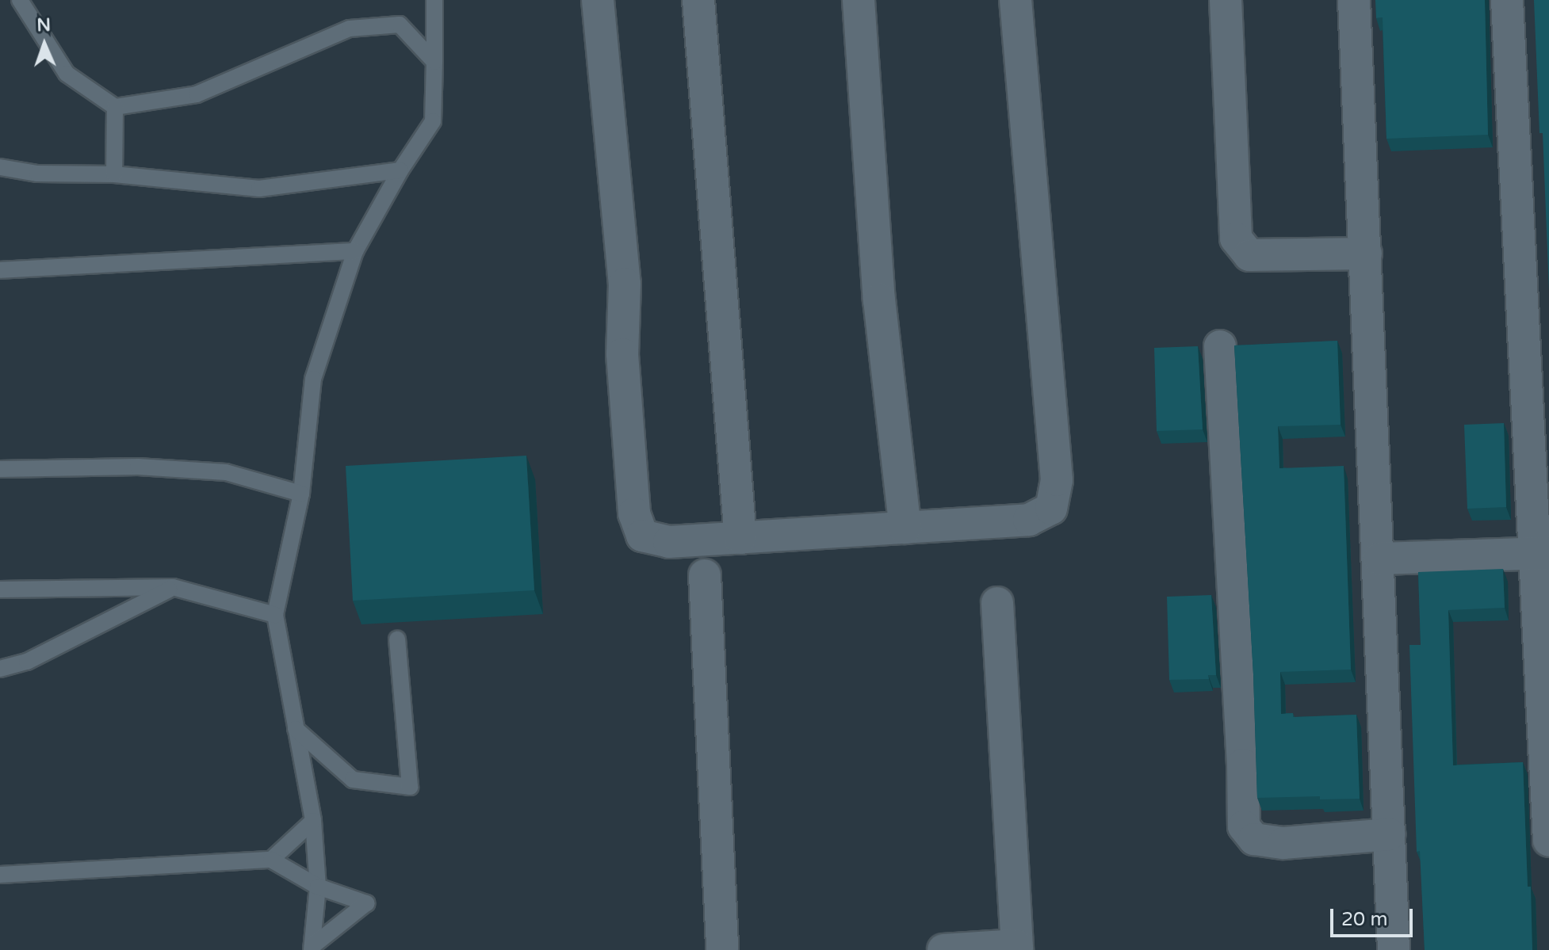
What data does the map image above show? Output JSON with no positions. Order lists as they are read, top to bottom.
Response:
{
  "scale_bar": "20 m",
  "north": "top"
}
